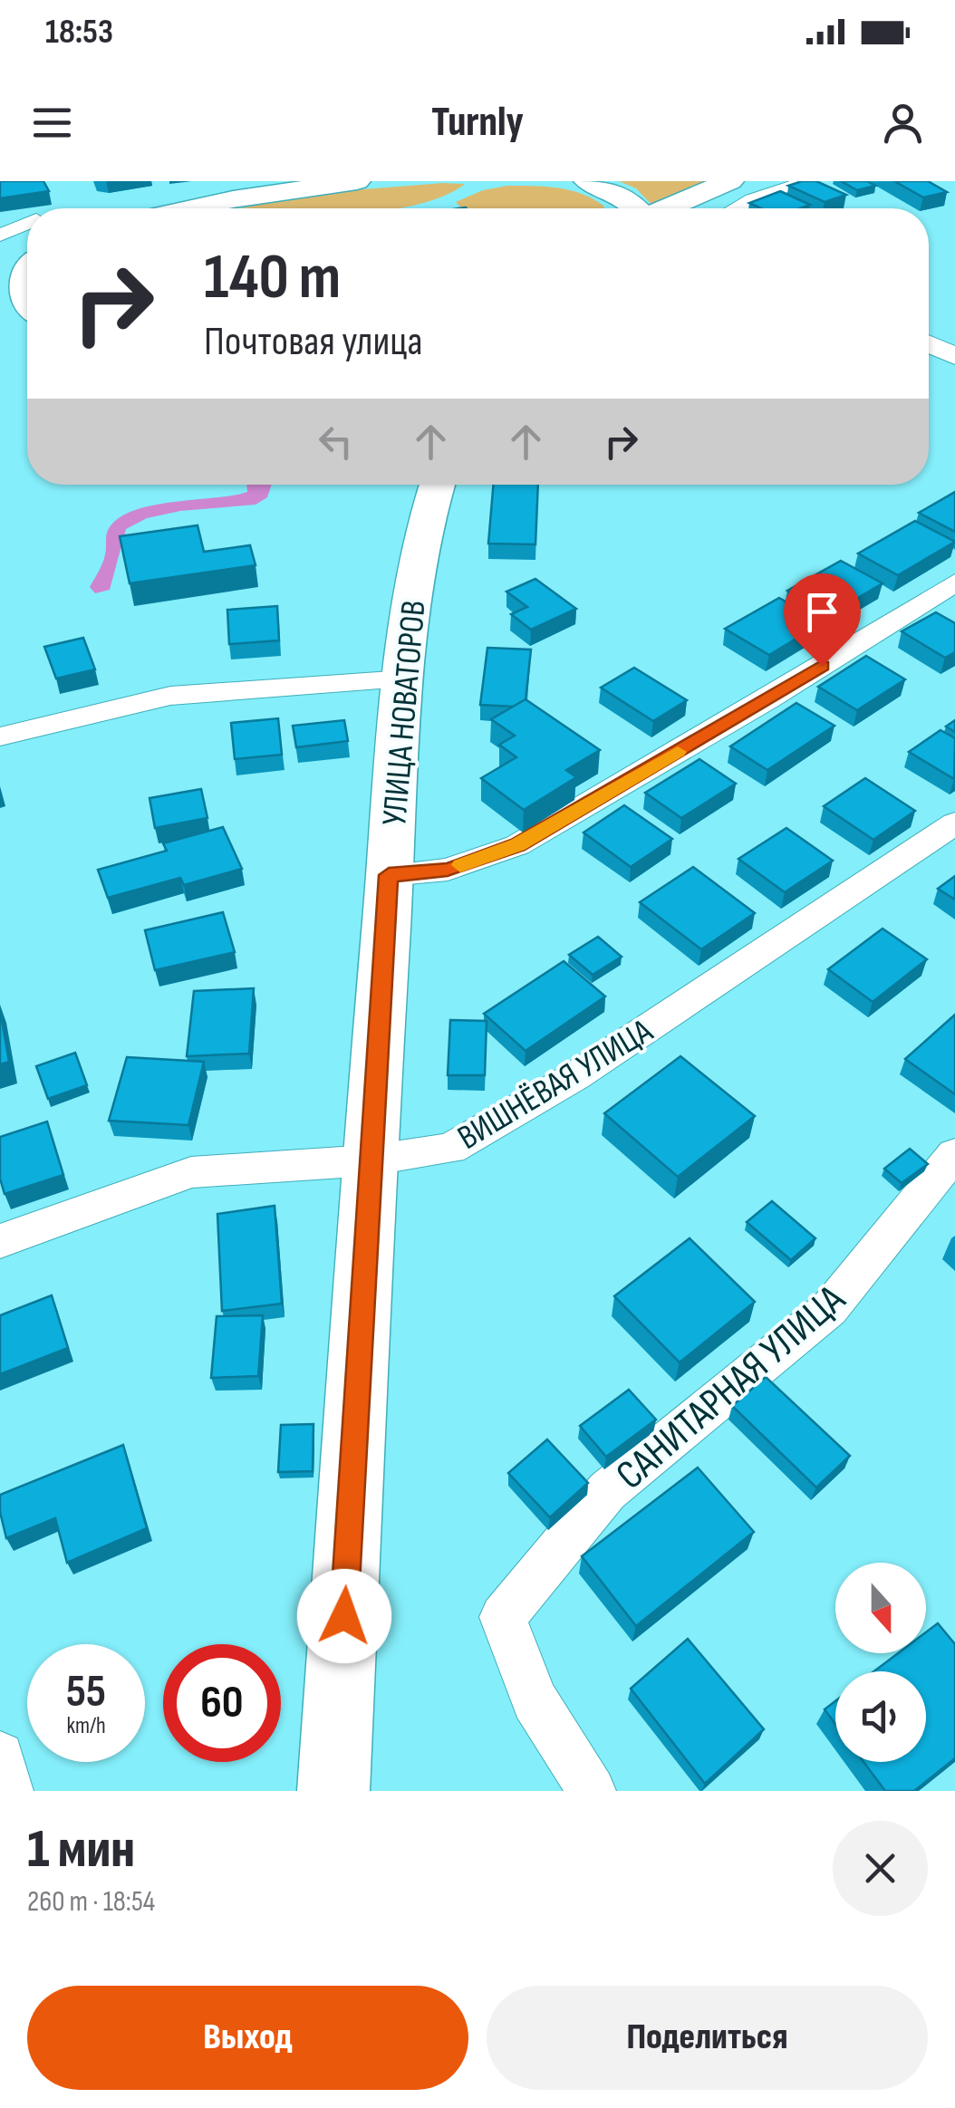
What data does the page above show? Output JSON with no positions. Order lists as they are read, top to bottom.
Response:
{
  "streets": {
    "main road": ["УЛИЦА НОВАТОРОВ"],
    "street": ["ВИШНЁВАЯ УЛИЦА", "САНИТАРНАЯ УЛИЦА"]
  },
  "crossings": [
    ["УЛИЦА НОВАТОРОВ", "ВИШНЁВАЯ УЛИЦА"]
  ],
  "north": "bottom",
  "page": {
    "status": "18:53",
    "header": "Turnly",
    "turn": ["140 m", "Почтовая улица"],
    "speed": "55 km/h",
    "limit": "60",
    "heading": ["1 мин", "260 m · 18:54"],
    "buttons": ["Выход", "Поделиться"]
  }
}
